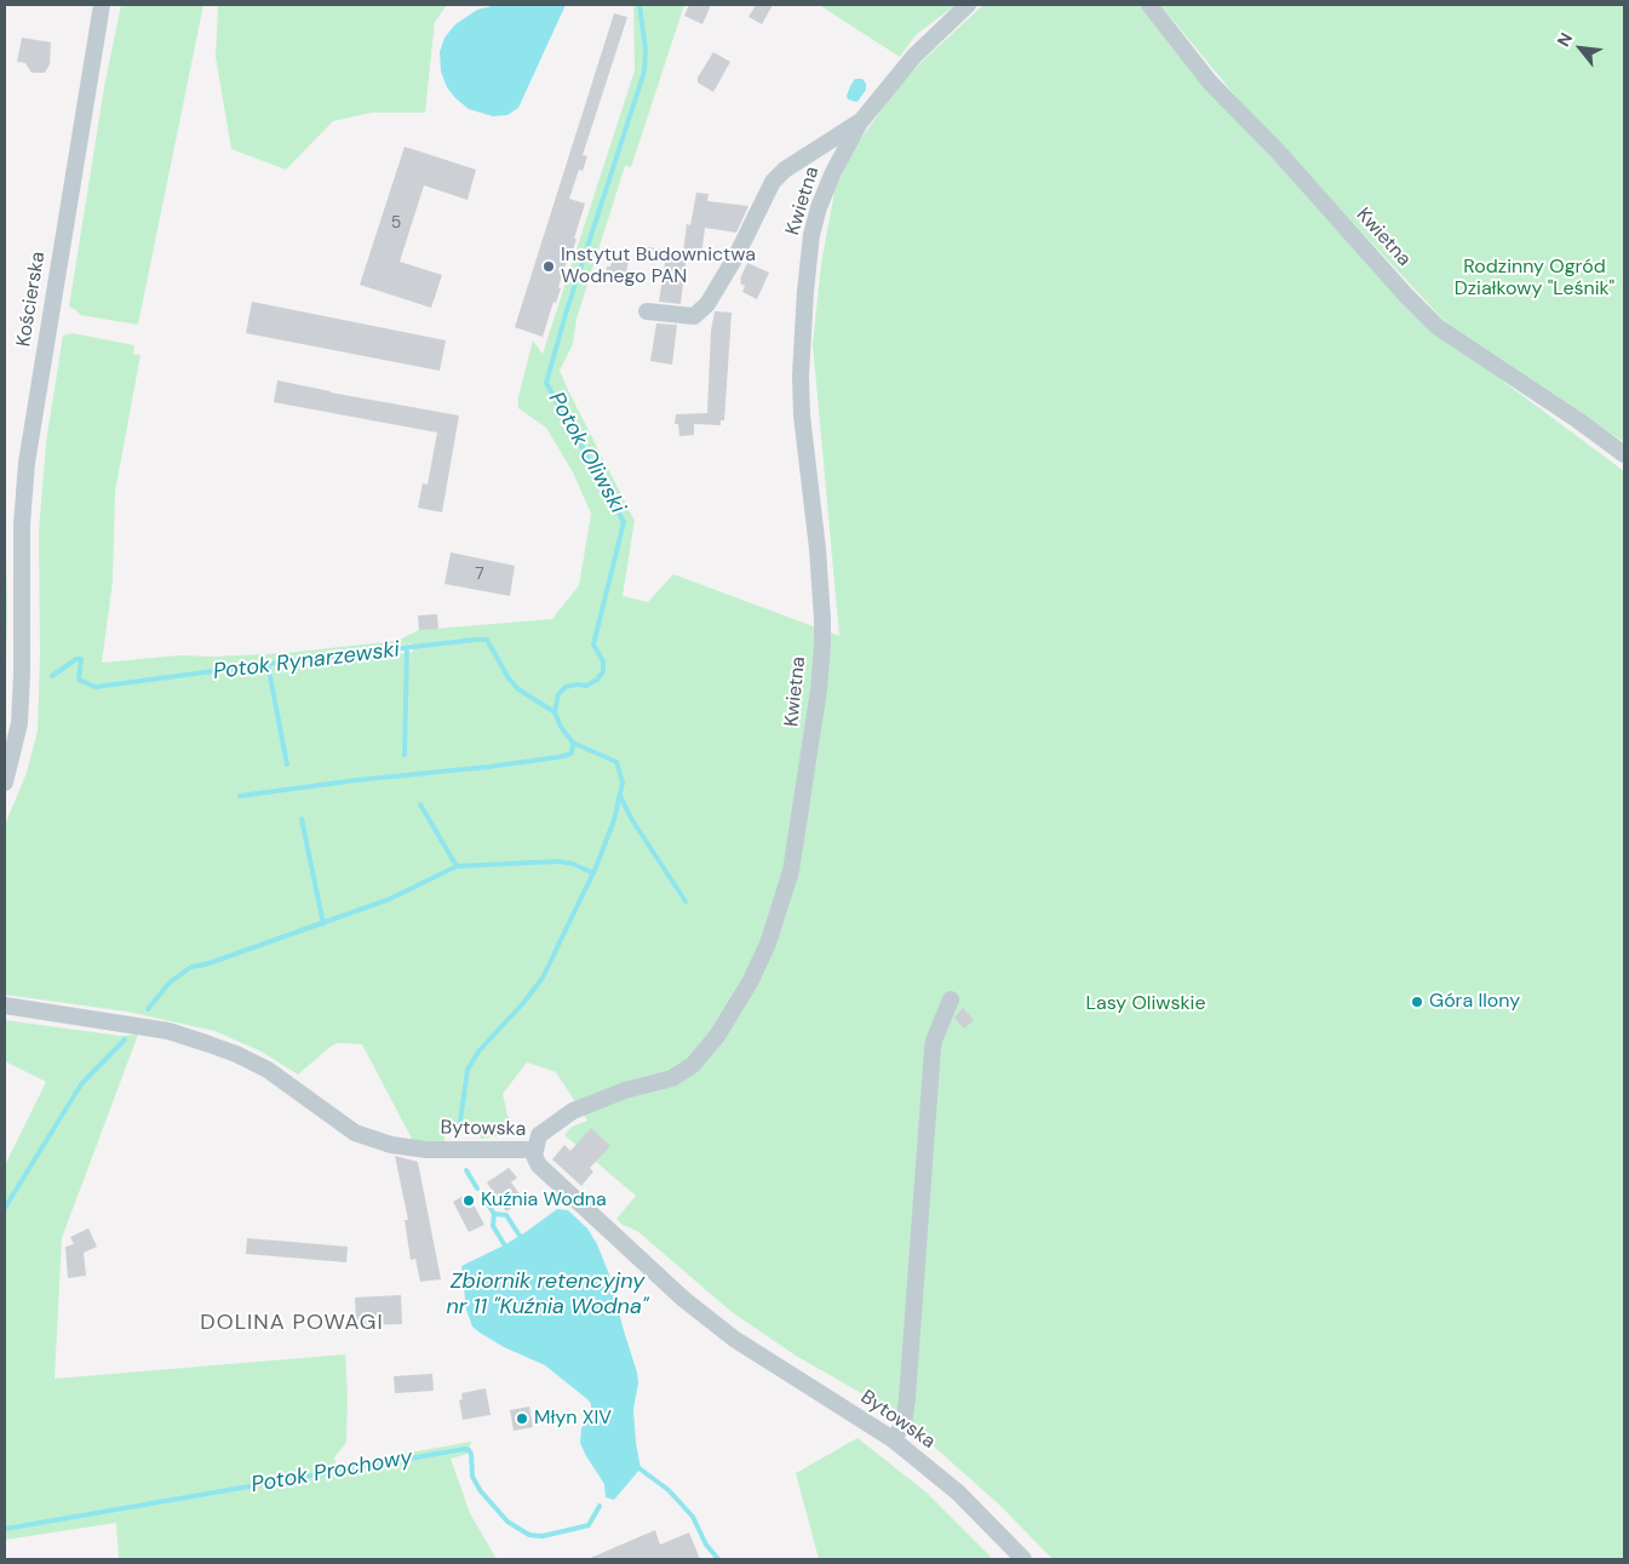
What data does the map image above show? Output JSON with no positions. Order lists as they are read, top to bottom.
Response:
{
  "streets": {
    "street": ["Kwietna", "Kościerska", "Bytowska"]
  },
  "crossings": [
    ["Kwietna", "Bytowska"]
  ],
  "districts": ["DOLINA POWAGI"],
  "water": [
    "Potok Oliwski",
    "Potok Rynarzewski",
    "Zbiornik retencyjny nr 11 \"Kuźnia Wodna\"",
    "Potok Prochowy"
  ],
  "parks": ["Rodzinny Ogród Działkowy \"Leśnik\"", "Lasy Oliwskie"],
  "places": [
    "Instytut Budownictwa Wodnego PAN",
    "Góra Ilony",
    "Kuźnia Wodna",
    "Młyn XIV"
  ],
  "house_numbers": ["5", "7"],
  "north": "top left"
}
